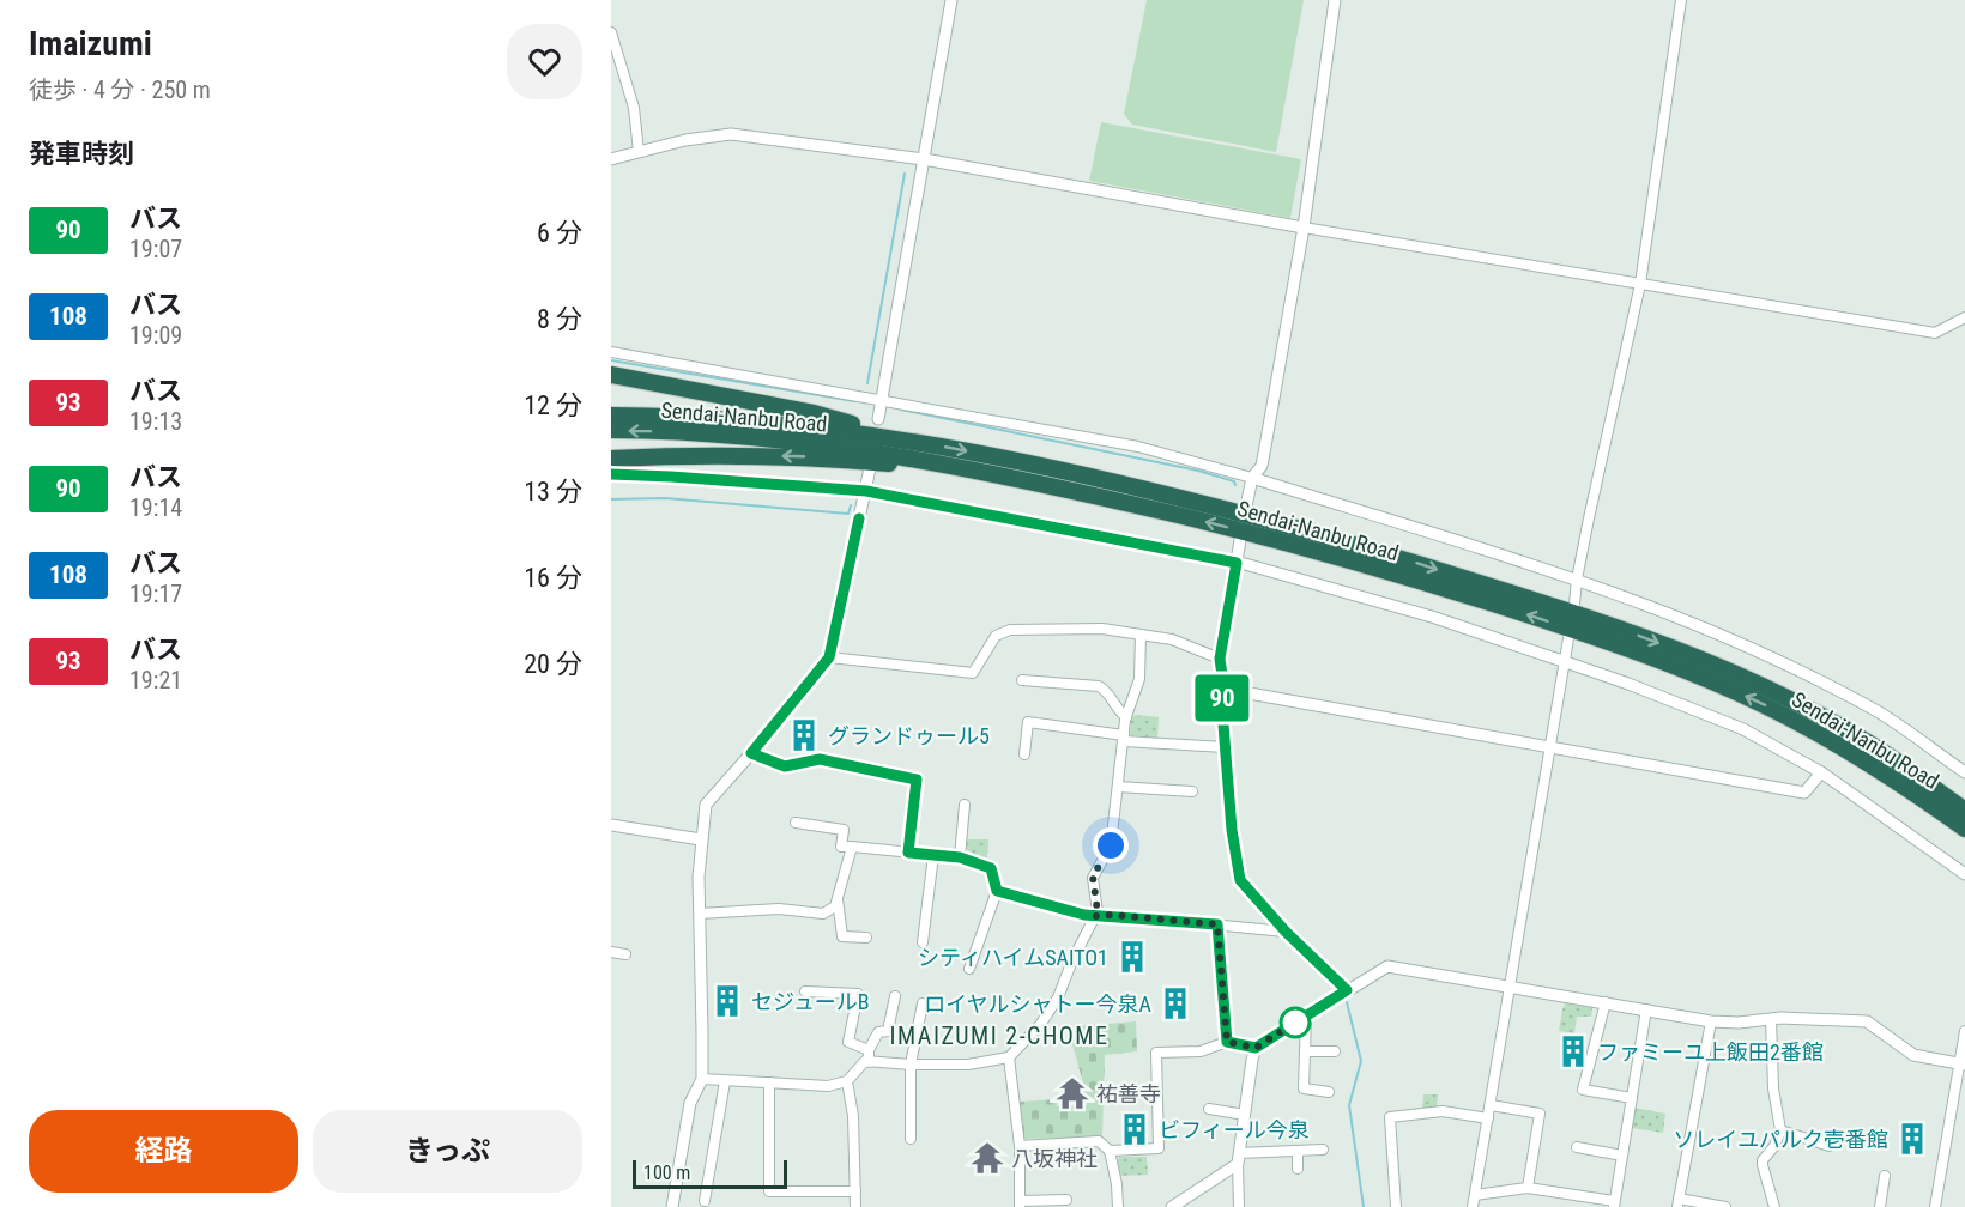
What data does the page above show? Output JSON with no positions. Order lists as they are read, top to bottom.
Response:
{
  "streets": {
    "highway": ["Sendai-Nanbu Road"]
  },
  "districts": ["IMAIZUMI 2-CHOME"],
  "places": {
    "building": [
      "グランドゥール5",
      "シティハイムSAITO1",
      "セジュールB",
      "ロイヤルシャトー今泉A",
      "ファミーユ上飯田2番館",
      "ビフィール今泉",
      "ソレイユパルク壱番館"
    ],
    "temple": ["祐善寺", "八坂神社"]
  },
  "lines": ["bus line 90"],
  "scale_bar": "100 m",
  "page": {
    "heading": [
      ["Imaizumi", "徒歩 · 4 分 · 250 m"],
      "発車時刻"
    ],
    "on_map": "90",
    "list": [
      {
        "mark": "90",
        "name": "バス",
        "note": "19:07",
        "value": "6 分"
      },
      {
        "mark": "108",
        "name": "バス",
        "note": "19:09",
        "value": "8 分"
      },
      {
        "mark": "93",
        "name": "バス",
        "note": "19:13",
        "value": "12 分"
      },
      {
        "mark": "90",
        "name": "バス",
        "note": "19:14",
        "value": "13 分"
      },
      {
        "mark": "108",
        "name": "バス",
        "note": "19:17",
        "value": "16 分"
      },
      {
        "mark": "93",
        "name": "バス",
        "note": "19:21",
        "value": "20 分"
      }
    ],
    "buttons": ["経路", "きっぷ"],
    "scale": "100 m"
  }
}
